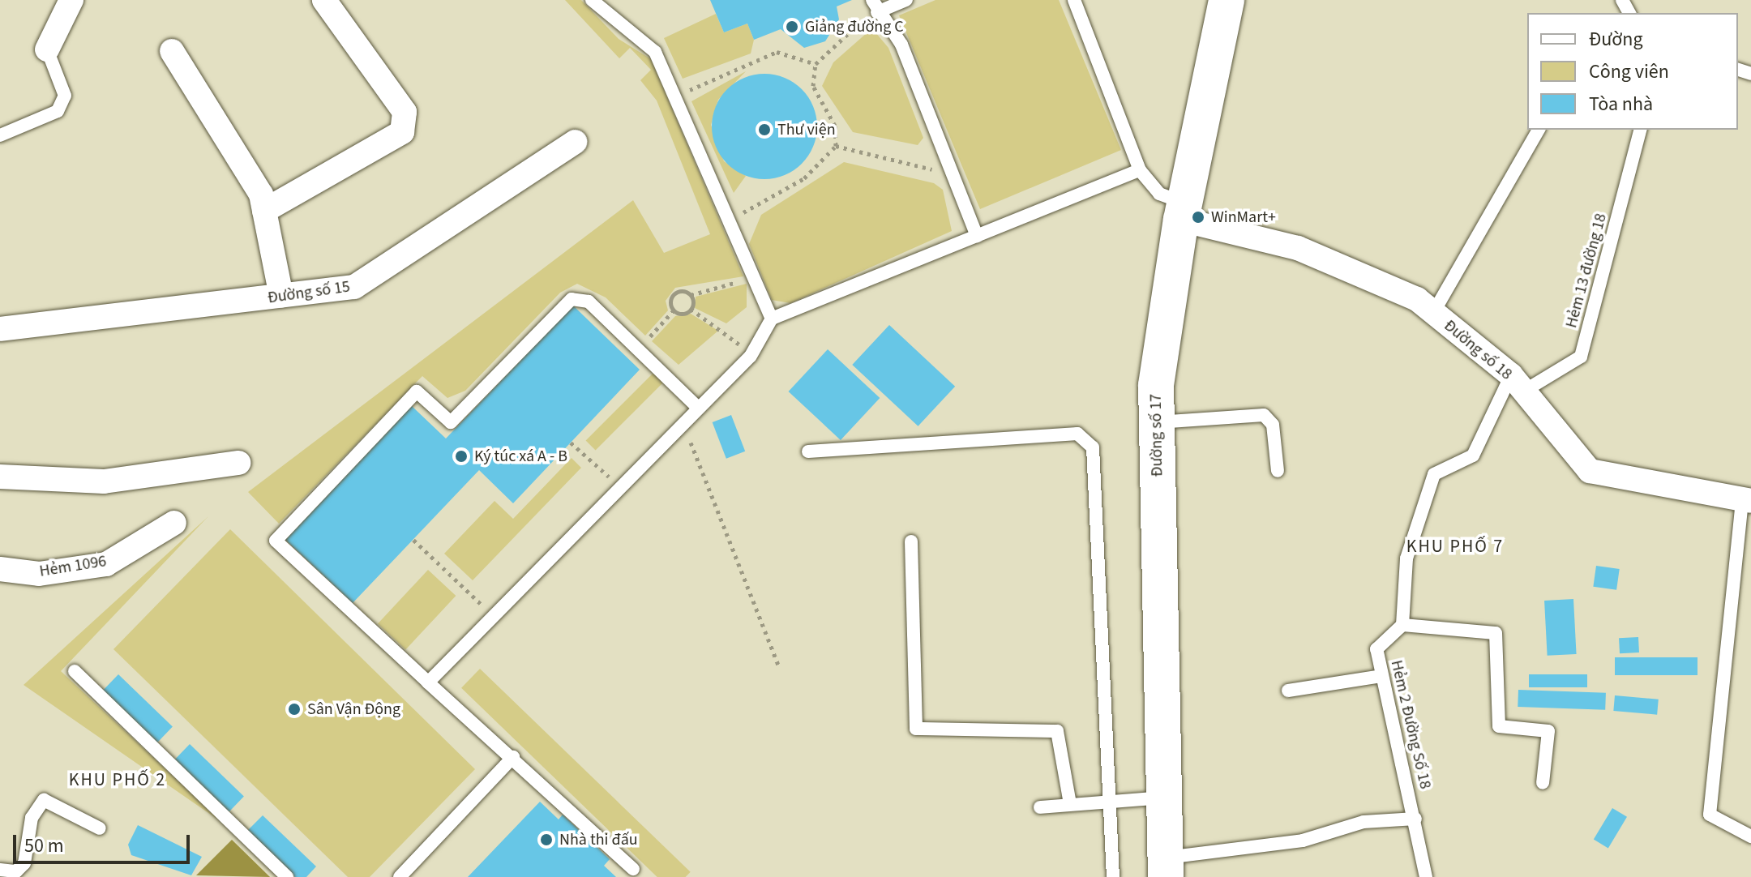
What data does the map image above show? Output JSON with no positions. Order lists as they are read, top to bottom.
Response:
{
  "streets": {
    "street": [
      "Đường số 15",
      "Đường số 18",
      "Đường số 17",
      "Hẻm 1096"
    ],
    "lane": ["Hẻm 13 đường 18", "Hẻm 2 Đường Số 18"]
  },
  "crossings": [
    ["Hẻm 13 đường 18", "Đường số 18"],
    ["Đường số 18", "Đường số 17"]
  ],
  "districts": ["KHU PHỐ 7", "KHU PHỐ 2"],
  "places": [
    "Giảng đường C",
    "Thư viện",
    "WinMart+",
    "Ký túc xá A - B",
    "Sân Vận Động",
    "Nhà thi đấu"
  ],
  "legend": ["Đường", "Công viên", "Tòa nhà"],
  "scale_bar": "50 m"
}
